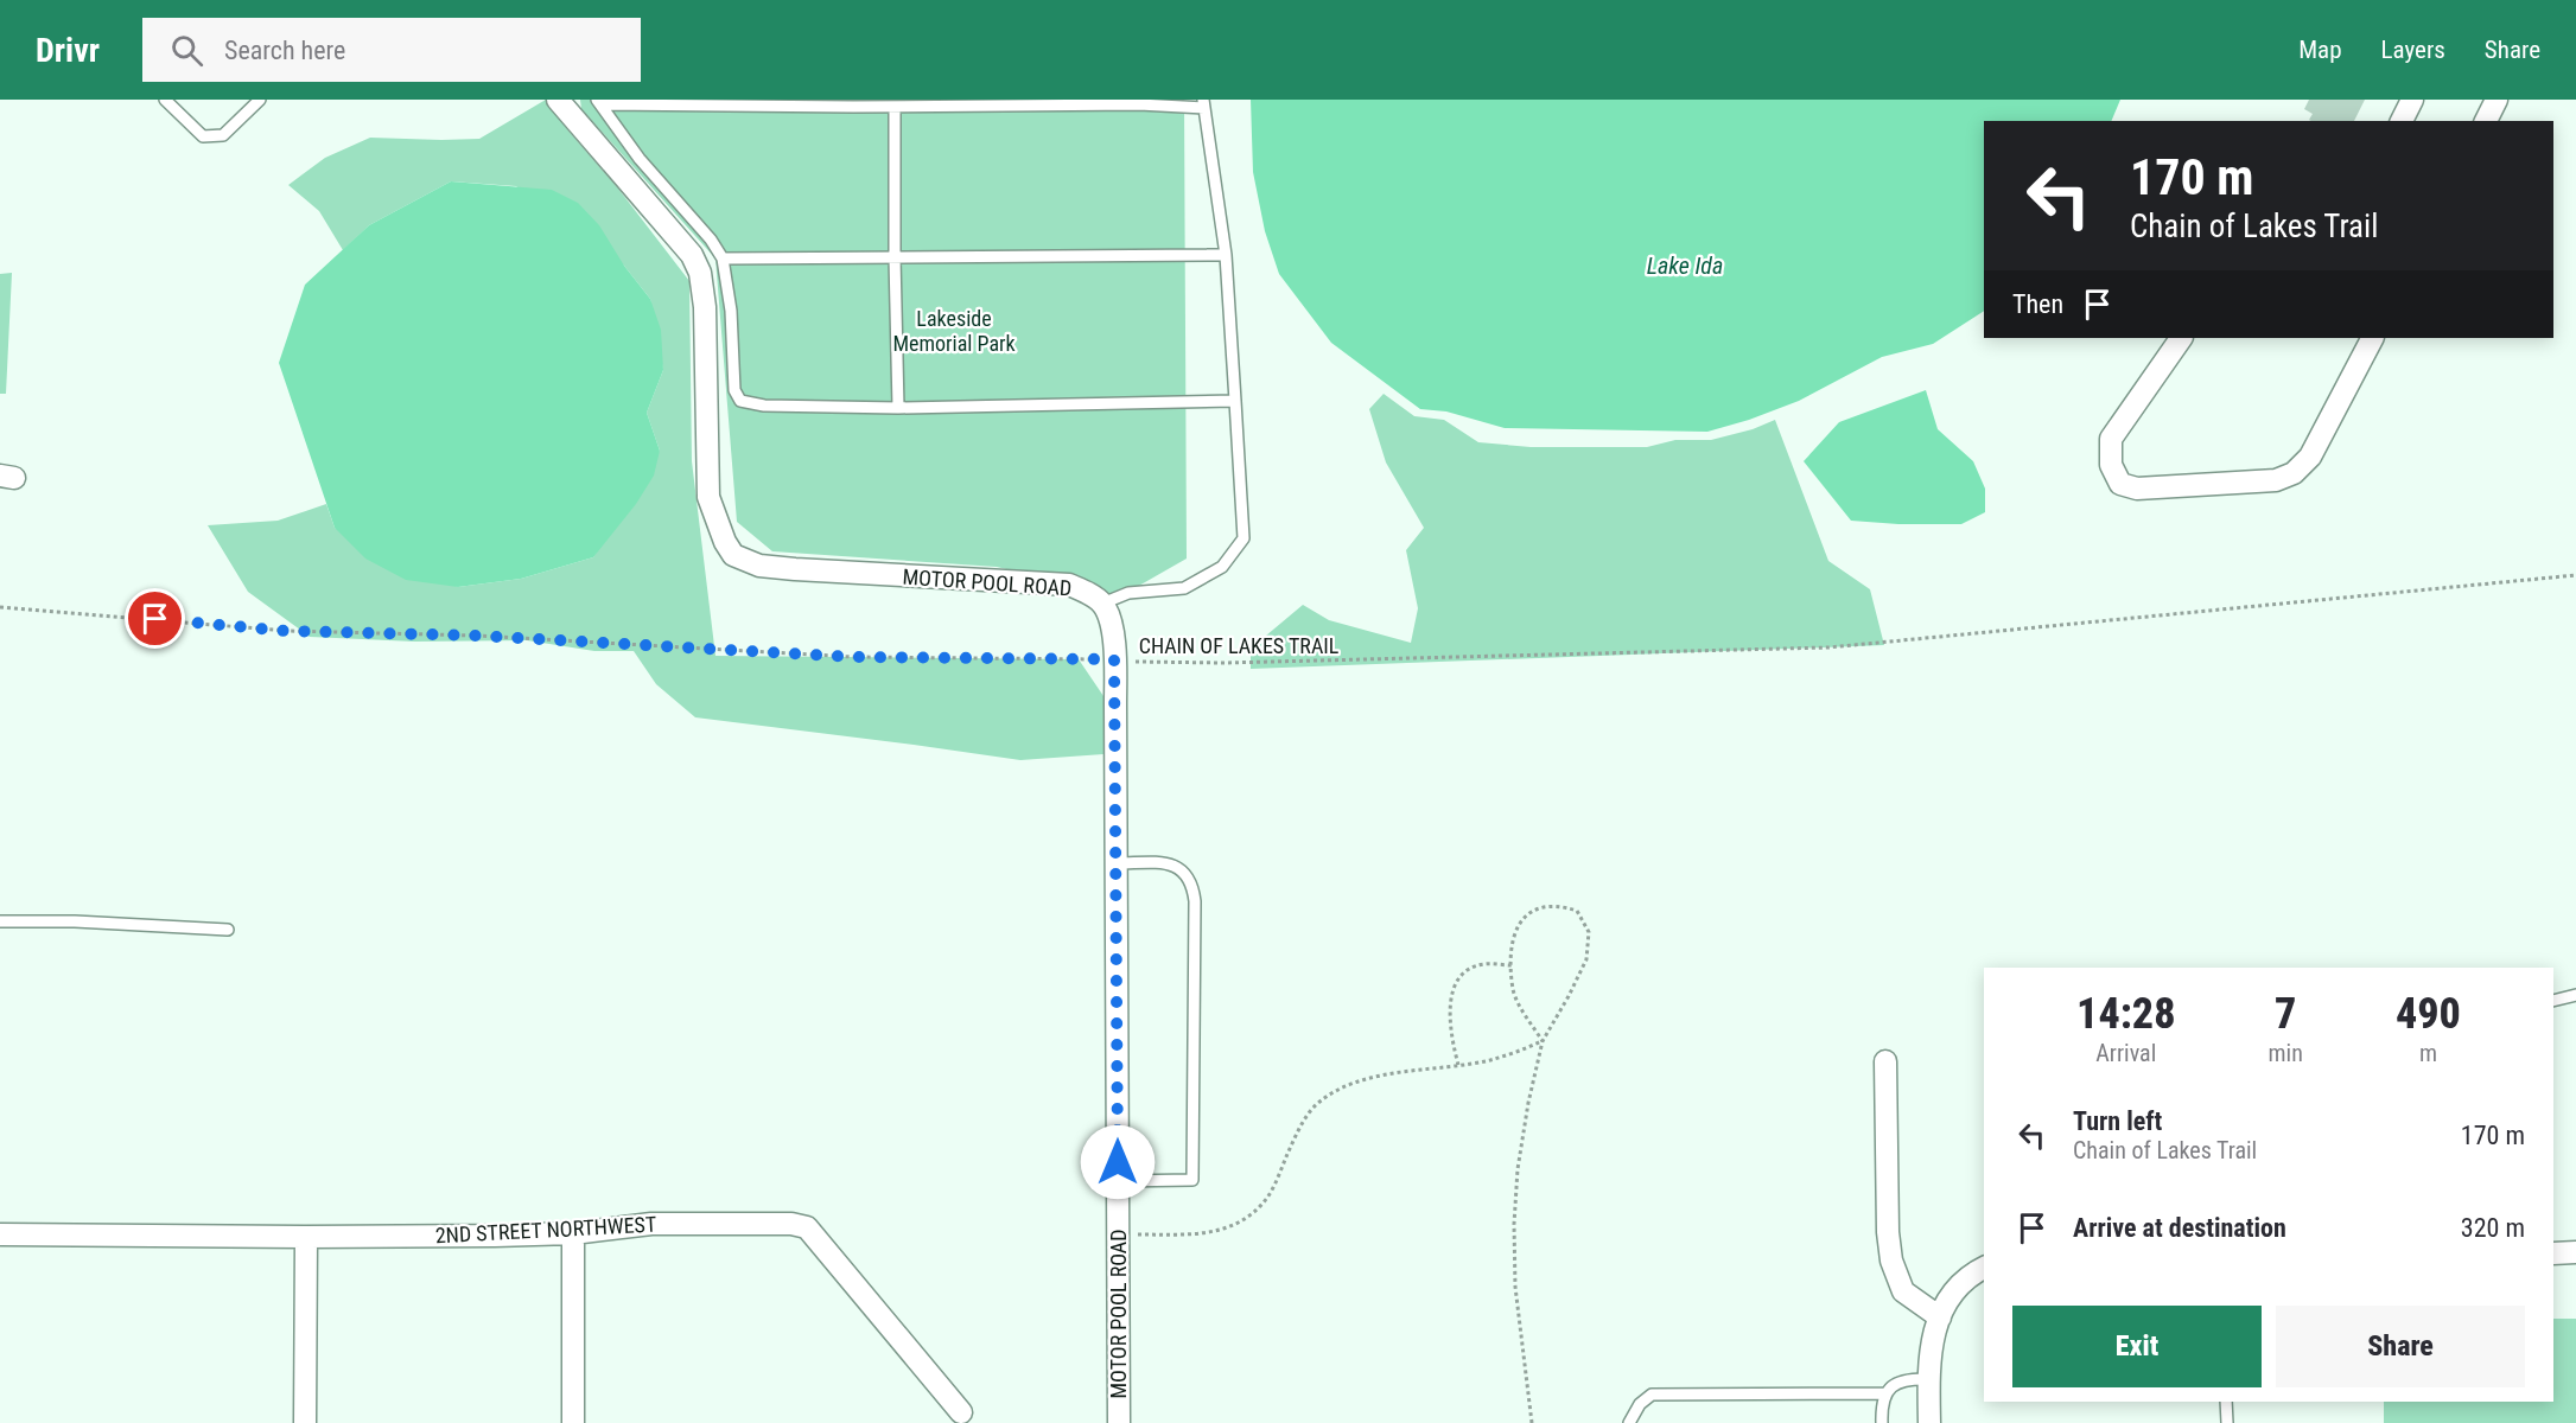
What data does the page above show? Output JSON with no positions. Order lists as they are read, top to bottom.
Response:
{
  "streets": {
    "street": ["MOTOR POOL ROAD", "2ND STREET NORTHWEST"],
    "path": ["CHAIN OF LAKES TRAIL"]
  },
  "crossings": [
    ["MOTOR POOL ROAD", "CHAIN OF LAKES TRAIL"]
  ],
  "water": ["Lake Ida"],
  "parks": ["Lakeside Memorial Park"],
  "page": {
    "header": "Drivr",
    "search": "Search here",
    "nav": ["Map", "Layers", "Share"],
    "turn": ["170 m", "Chain of Lakes Trail"],
    "then": "Then",
    "eta": [
      "14:28",
      "Arrival",
      "7",
      "min",
      "490",
      "m"
    ],
    "list": [
      {
        "name": "Turn left",
        "note": "Chain of Lakes Trail",
        "value": "170 m"
      },
      {
        "name": "Arrive at destination",
        "value": "320 m"
      }
    ],
    "buttons": ["Exit", "Share"]
  }
}
